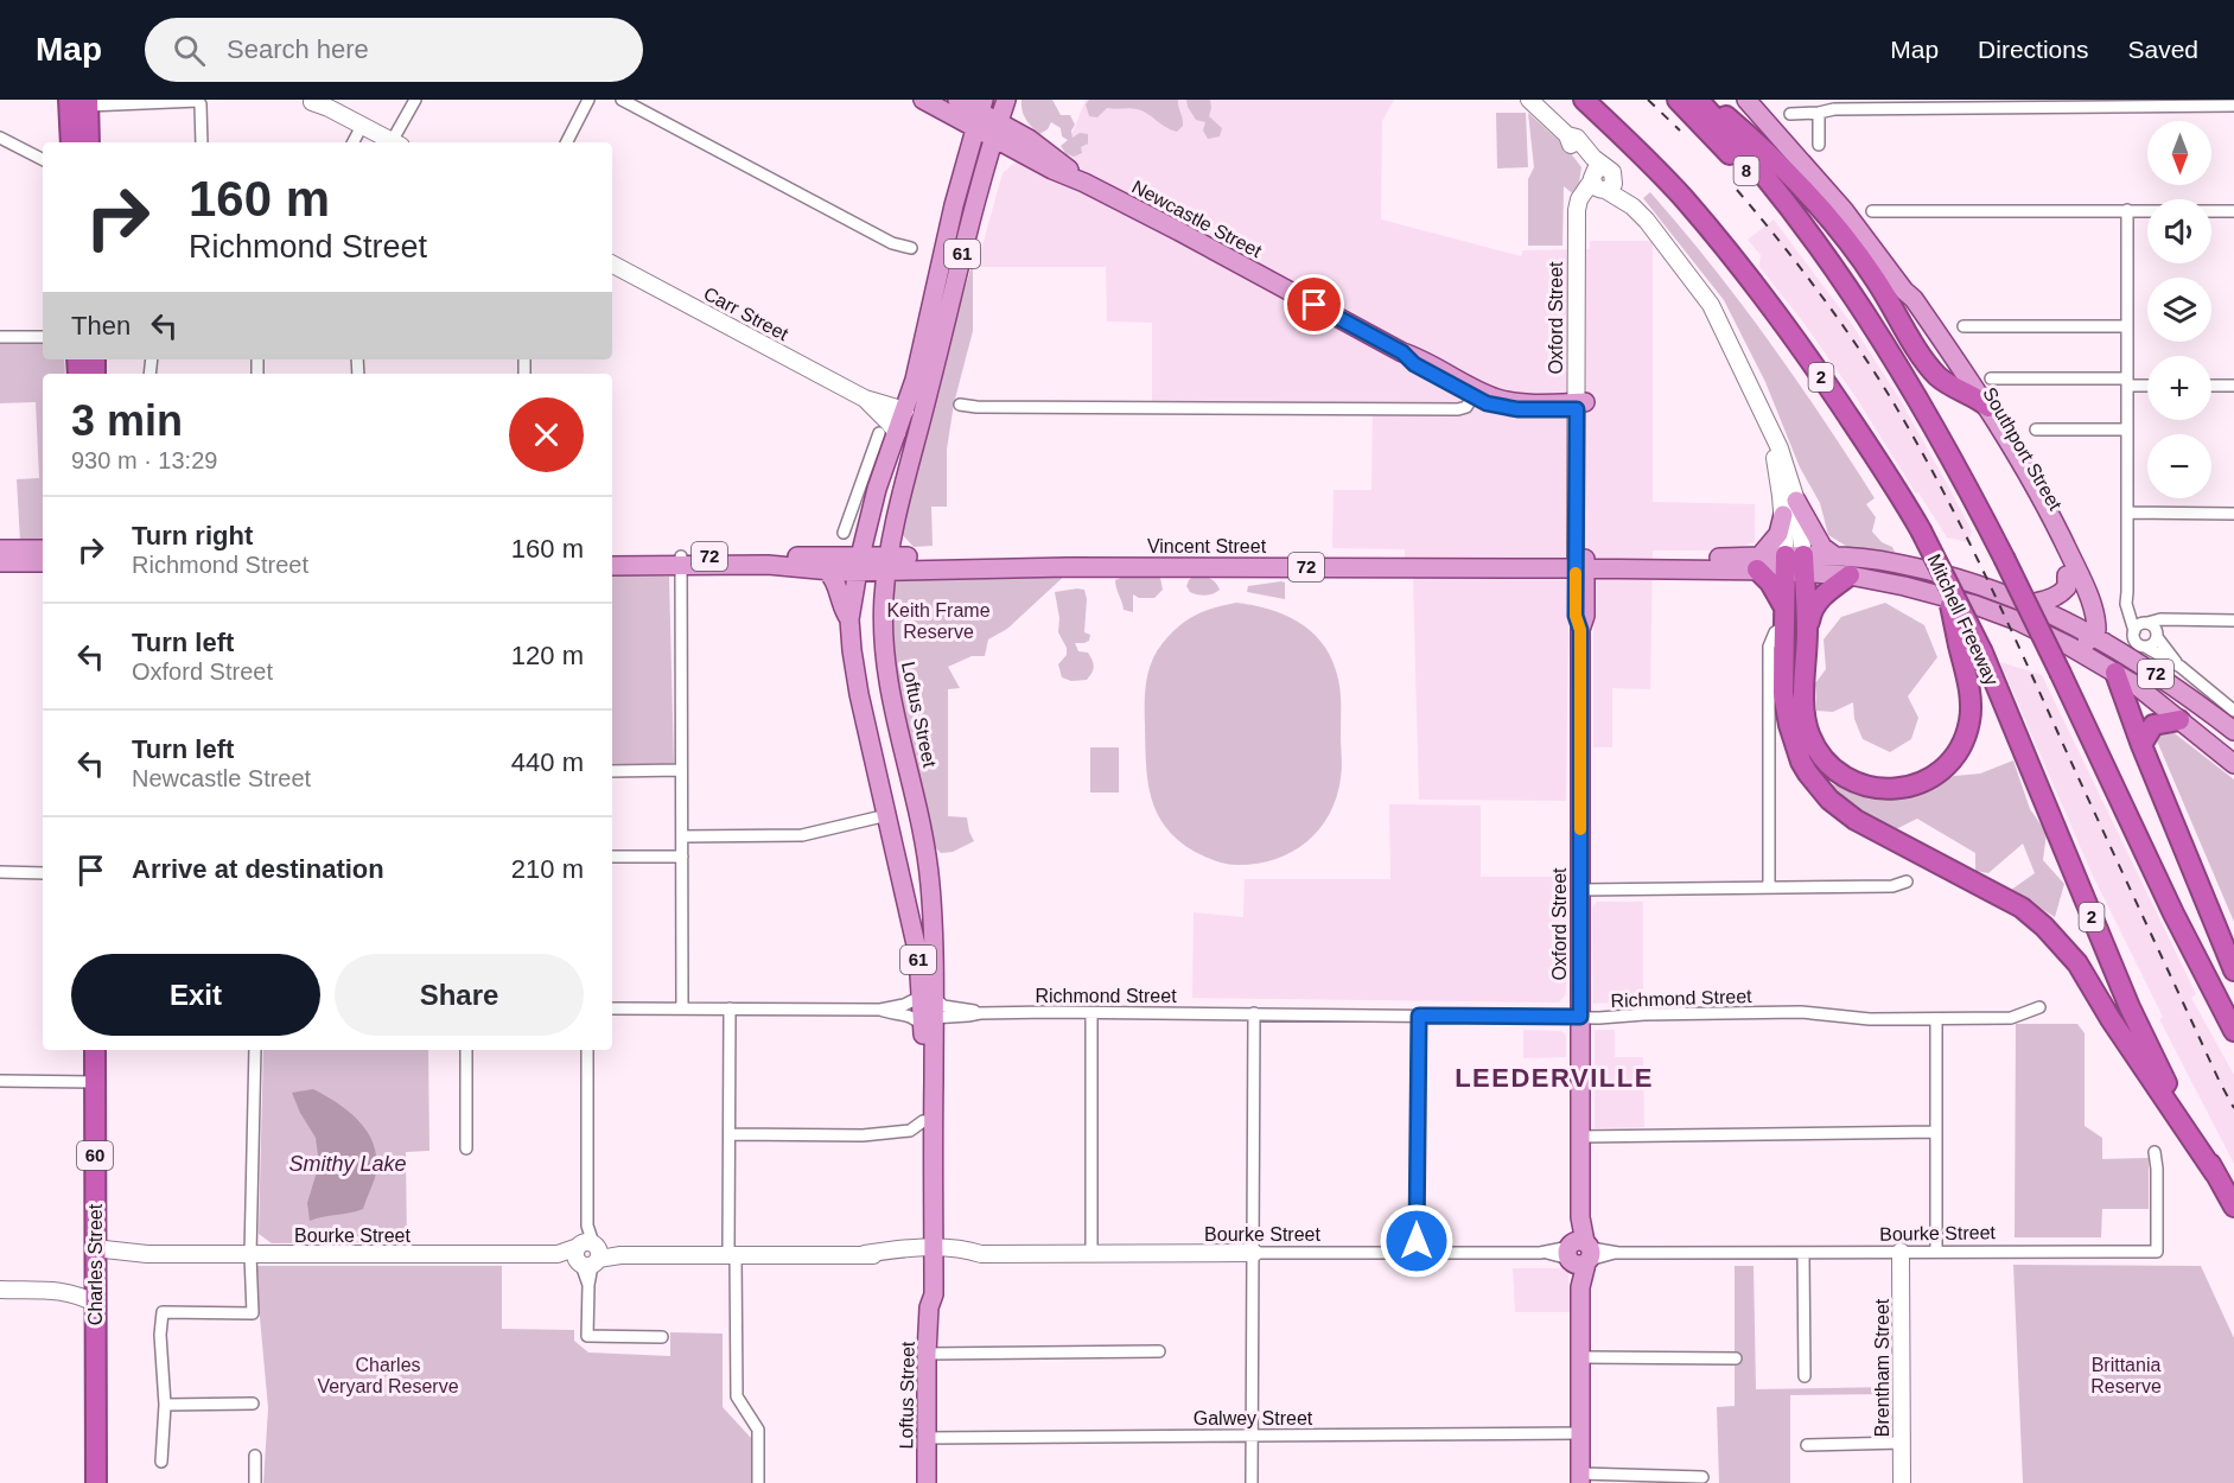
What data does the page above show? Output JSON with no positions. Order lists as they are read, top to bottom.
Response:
{
  "streets": {
    "highway": [
      "8",
      "2",
      "Mitchell Freeway",
      "60",
      "Charles Street"
    ],
    "main road": [
      "Newcastle Street",
      "61",
      "Oxford Street",
      "Southport Street",
      "Vincent Street",
      "72",
      "Loftus Street"
    ],
    "street": [
      "Carr Street",
      "Richmond Street",
      "Bourke Street",
      "Brentham Street",
      "Galwey Street"
    ]
  },
  "crossings": [
    ["Newcastle Street", "Oxford Street"],
    ["Newcastle Street", "Loftus Street"],
    ["Carr Street", "Loftus Street"],
    ["Oxford Street", "Vincent Street"],
    ["Oxford Street", "Richmond Street"],
    ["Oxford Street", "Bourke Street"],
    ["Southport Street", "72"],
    ["Vincent Street", "72"],
    ["Vincent Street", "Loftus Street"],
    ["Loftus Street", "Richmond Street"],
    ["Loftus Street", "Bourke Street"],
    ["Loftus Street", "Galwey Street"],
    ["Bourke Street", "Charles Street"],
    ["Bourke Street", "Brentham Street"]
  ],
  "districts": ["LEEDERVILLE"],
  "water": ["Smithy Lake"],
  "parks": ["Keith Frame Reserve", "Charles Veryard Reserve", "Brittania Reserve"],
  "north": "bottom",
  "page": {
    "header": "Map",
    "search": "Search here",
    "nav": ["Map", "Directions", "Saved"],
    "map_buttons": ["+", "−"],
    "turn": ["160 m", "Richmond Street"],
    "then": "Then",
    "heading": ["3 min", "930 m · 13:29"],
    "list": [
      {
        "name": "Turn right",
        "note": "Richmond Street",
        "value": "160 m"
      },
      {
        "name": "Turn left",
        "note": "Oxford Street",
        "value": "120 m"
      },
      {
        "name": "Turn left",
        "note": "Newcastle Street",
        "value": "440 m"
      },
      {
        "name": "Arrive at destination",
        "value": "210 m"
      }
    ],
    "buttons": ["Exit", "Share"]
  }
}
